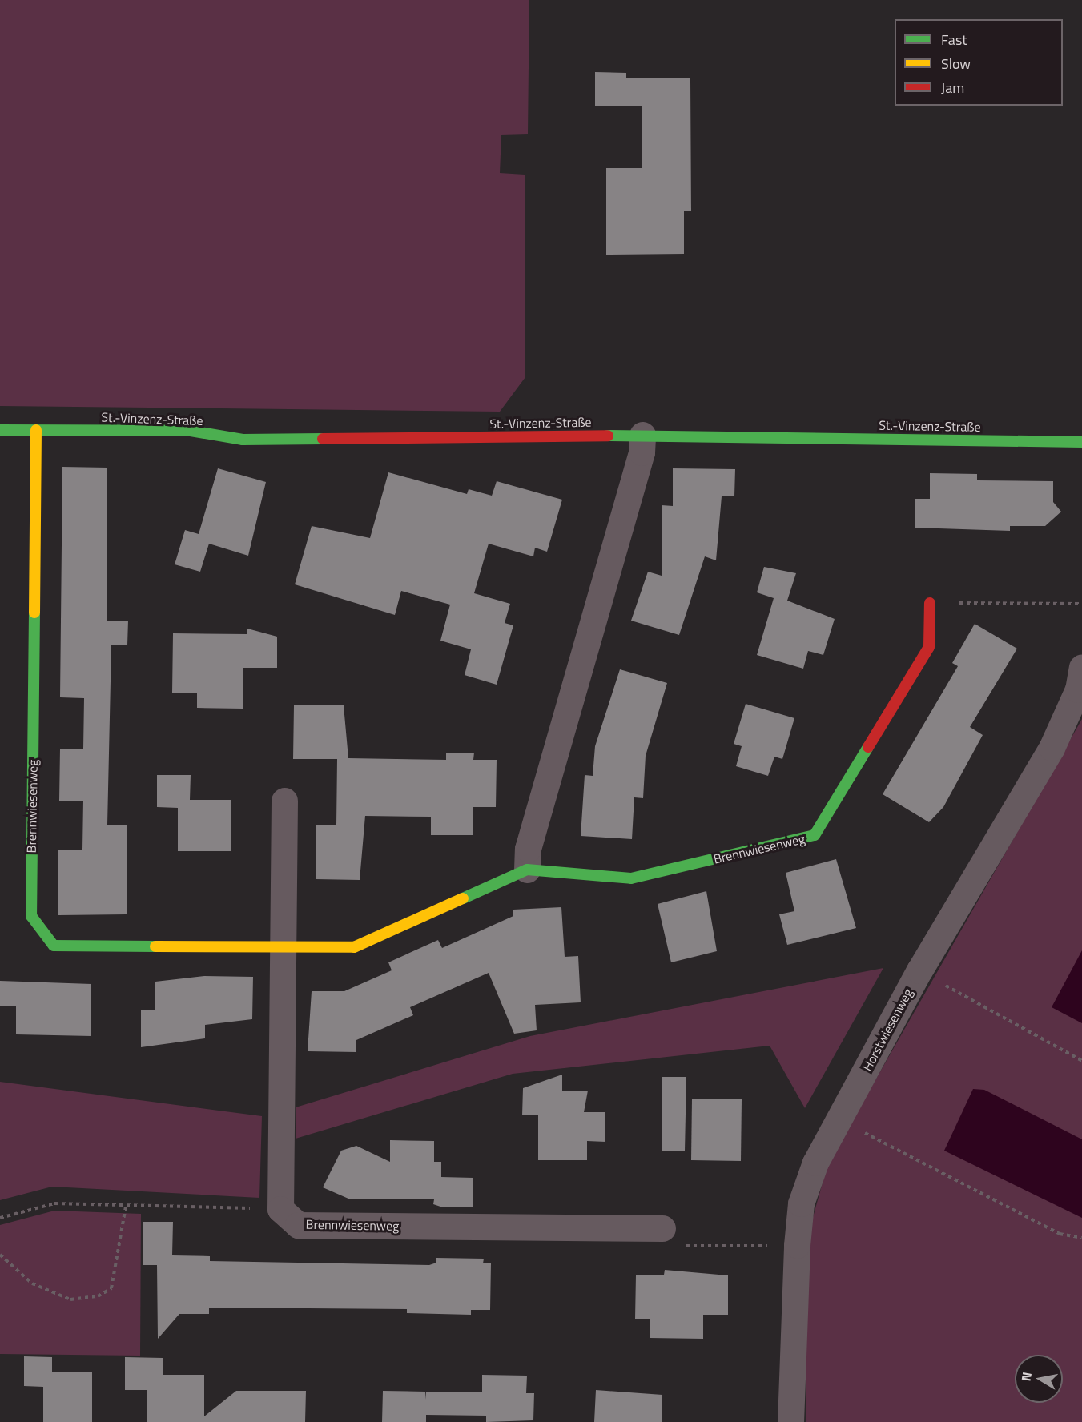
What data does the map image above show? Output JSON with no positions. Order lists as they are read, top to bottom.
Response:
{
  "streets": {
    "street": ["St.-Vinzenz-Straße", "Brennwiesenweg", "Horstwiesenweg"]
  },
  "crossings": [
    ["St.-Vinzenz-Straße", "Brennwiesenweg"]
  ],
  "legend": ["Fast", "Slow", "Jam"],
  "north": "left"
}
